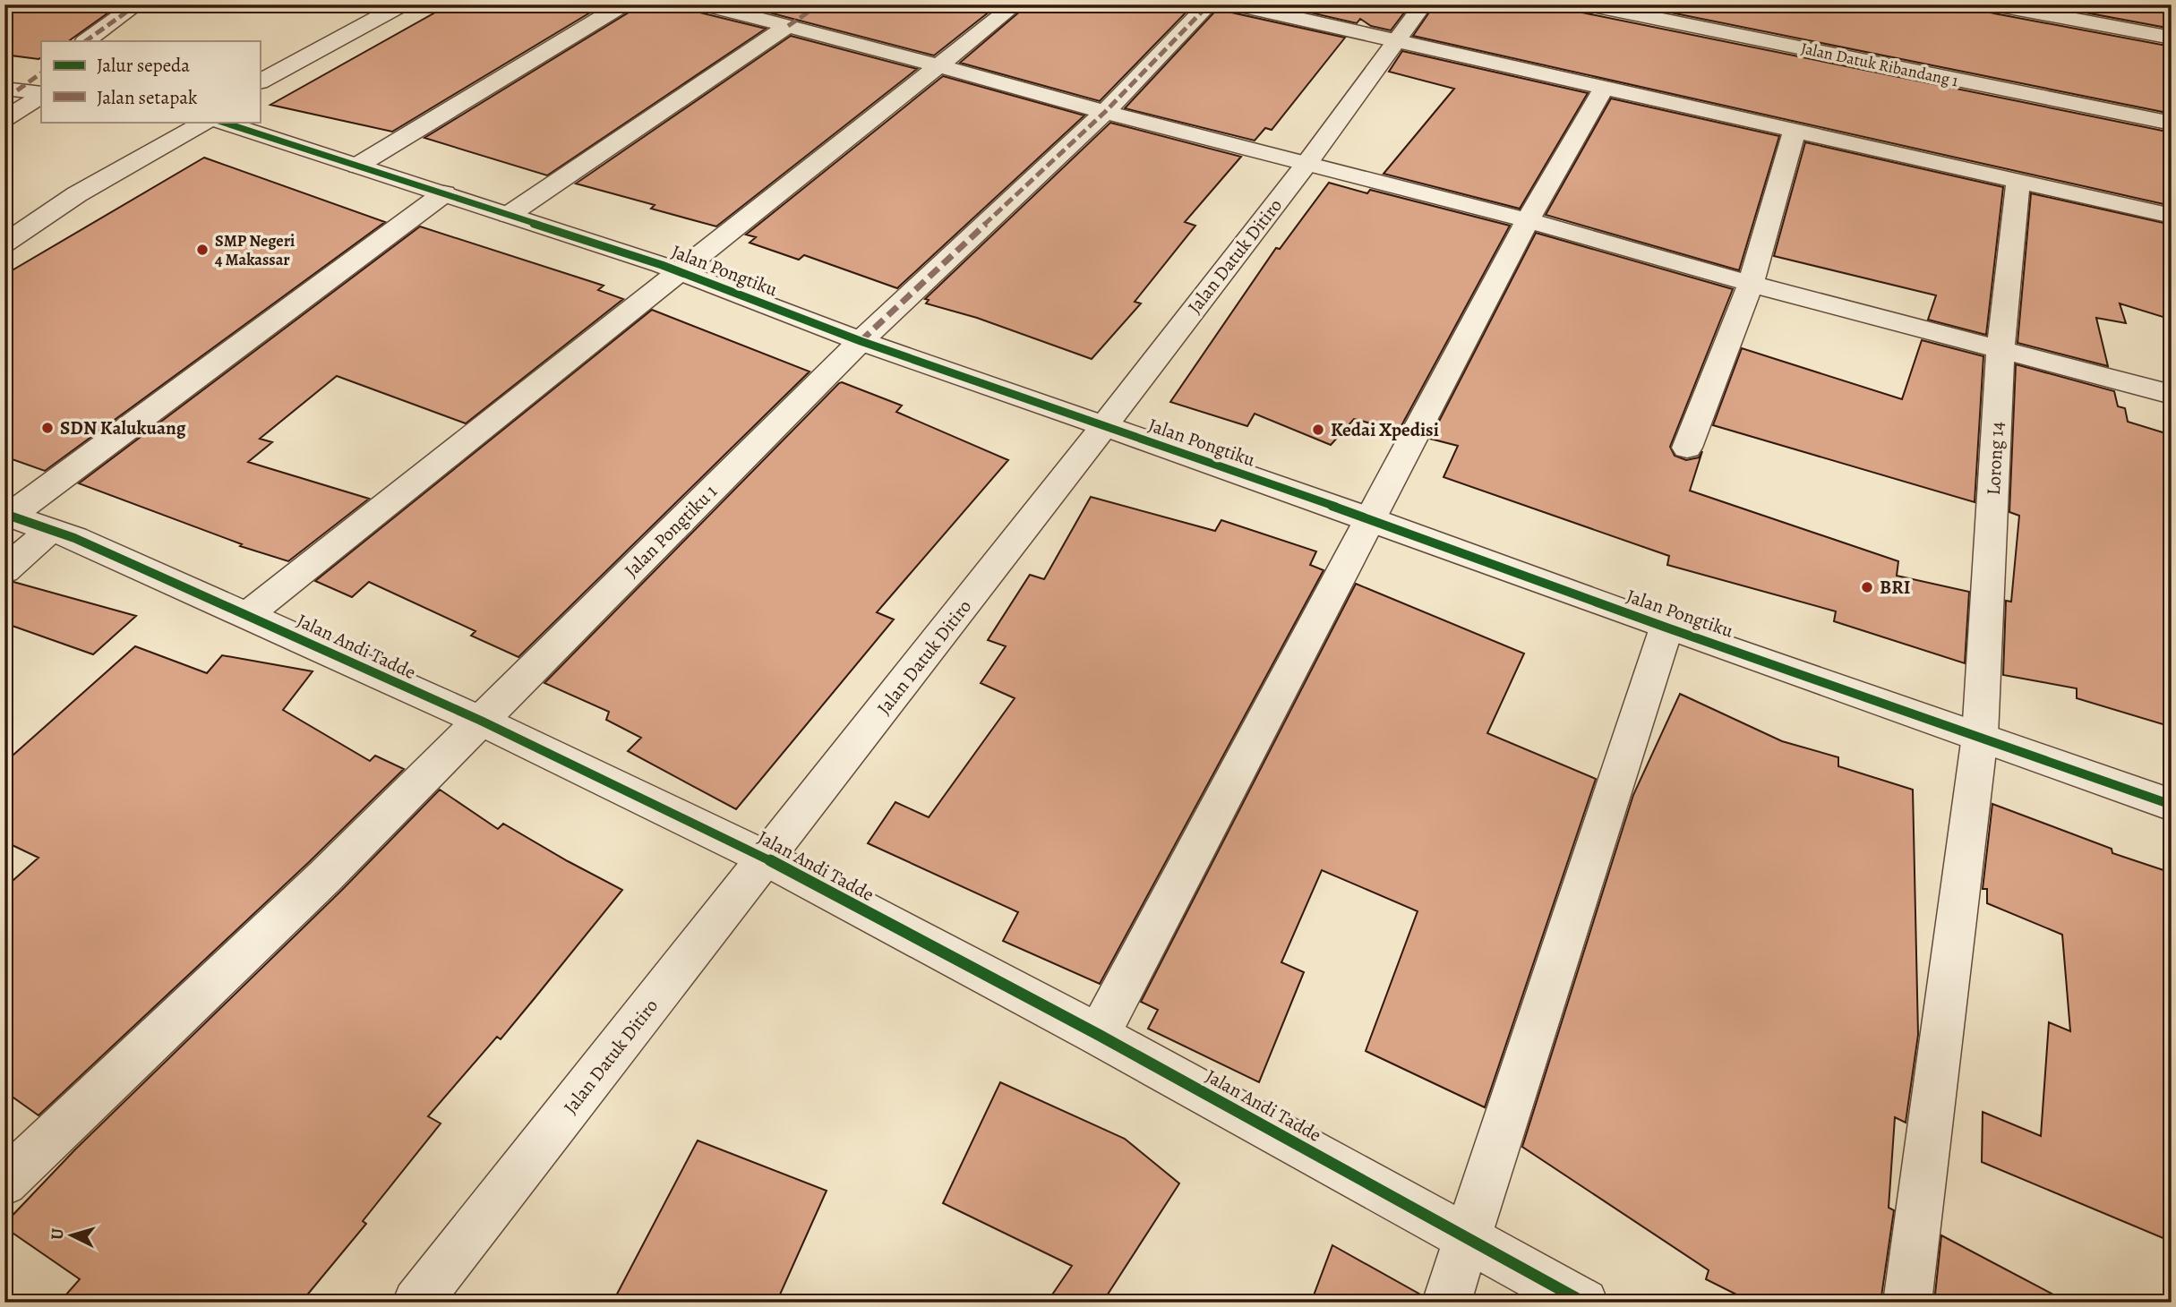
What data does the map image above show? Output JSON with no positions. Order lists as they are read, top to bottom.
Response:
{
  "streets": {
    "street": [
      "Jalan Datuk Ribandang 1",
      "Jalan Datuk Ditiro",
      "Jalan Pongtiku",
      "Lorong 14",
      "Jalan Pongtiku 1",
      "Jalan Andi Tadde"
    ]
  },
  "crossings": [
    ["Jalan Datuk Ditiro", "Jalan Pongtiku"],
    ["Jalan Datuk Ditiro", "Jalan Andi Tadde"],
    ["Jalan Pongtiku", "Lorong 14"],
    ["Jalan Pongtiku", "Jalan Pongtiku 1"],
    ["Jalan Pongtiku 1", "Jalan Andi Tadde"]
  ],
  "places": [
    "SMP Negeri 4 Makassar",
    "SDN Kalukuang",
    "Kedai Xpedisi",
    "BRI"
  ],
  "legend": ["Jalur sepeda", "Jalan setapak"],
  "north": "left"
}
